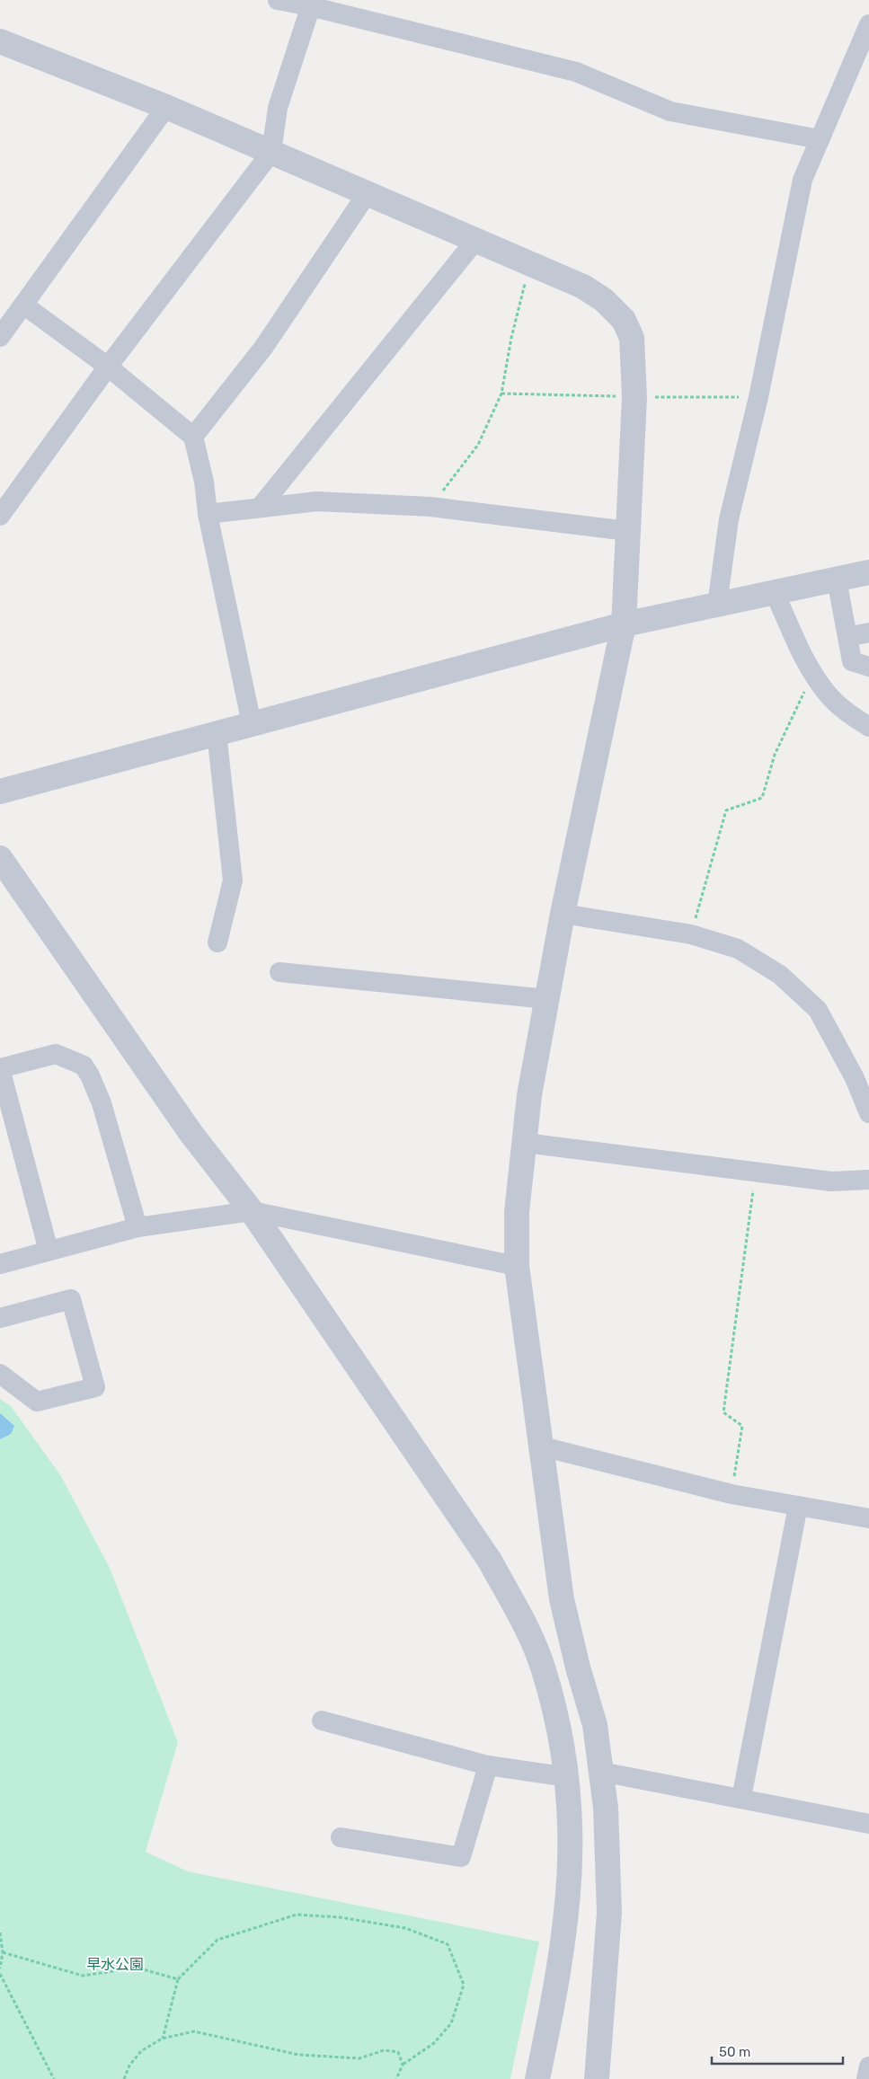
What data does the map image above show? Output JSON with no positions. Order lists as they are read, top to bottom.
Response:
{
  "parks": ["早水公園"],
  "scale_bar": "50 m"
}
